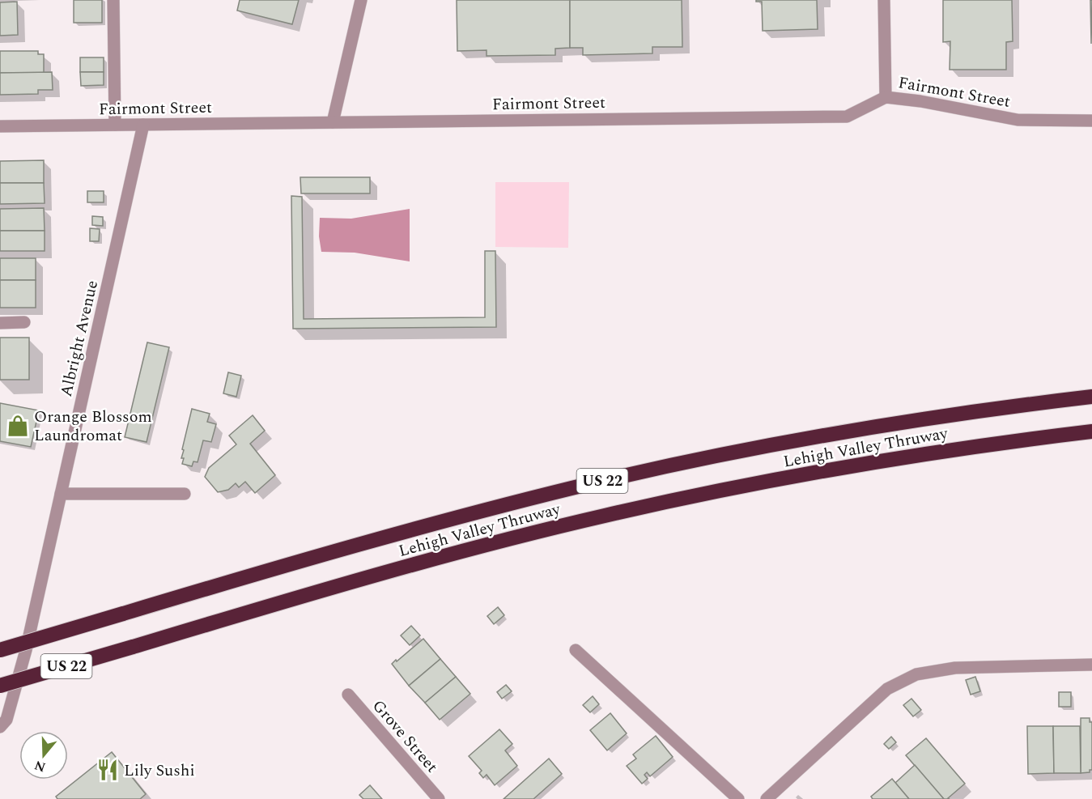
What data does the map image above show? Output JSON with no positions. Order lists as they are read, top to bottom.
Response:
{
  "streets": {
    "highway": ["Lehigh Valley Thruway", "US 22"],
    "street": ["Fairmont Street", "Albright Avenue", "Grove Street"]
  },
  "crossings": [
    ["Fairmont Street", "Albright Avenue"]
  ],
  "places": {
    "shop": ["Orange Blossom Laundromat"],
    "restaurant": ["Lily Sushi"]
  },
  "north": "bottom"
}
